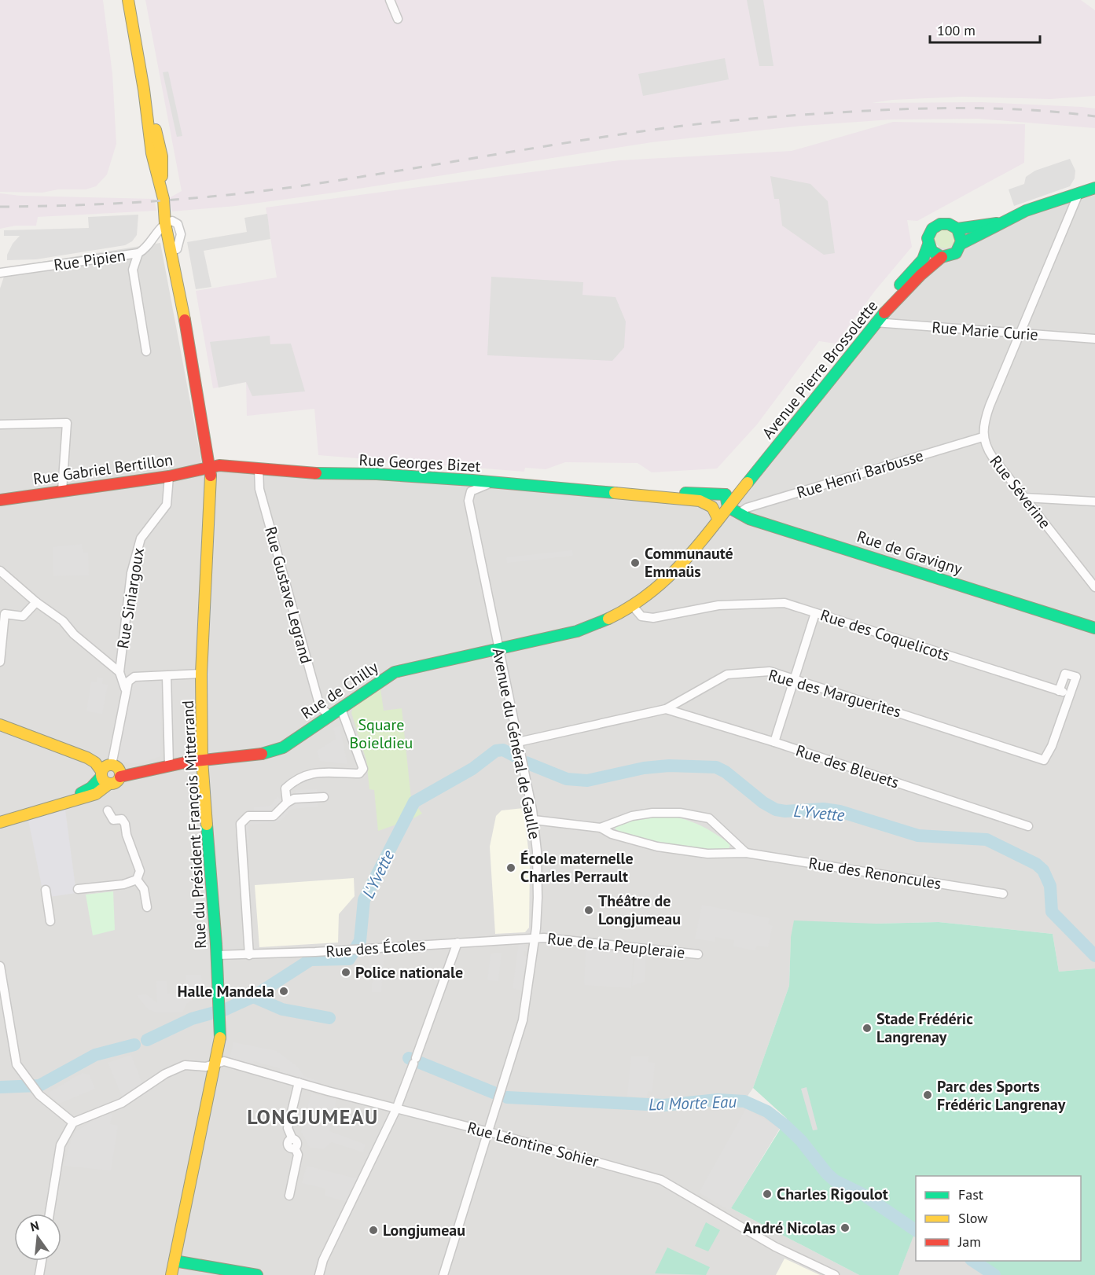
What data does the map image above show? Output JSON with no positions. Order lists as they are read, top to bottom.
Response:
{
  "streets": {
    "main road": [
      "Avenue Pierre Brossolette",
      "Rue Georges Bizet",
      "Rue Gabriel Bertillon",
      "Rue de Gravigny",
      "Rue de Chilly",
      "Rue du Président François Mitterrand"
    ],
    "street": [
      "Rue Pipien",
      "Rue Marie Curie",
      "Rue Henri Barbusse",
      "Rue Séverine",
      "Rue Gustave Legrand",
      "Rue Siniargoux",
      "Rue des Coquelicots",
      "Rue des Marguerites",
      "Avenue du Général de Gaulle",
      "Rue des Bleuets",
      "Rue des Renoncules",
      "Rue de la Peupleraie",
      "Rue des Écoles",
      "Rue Léontine Sohier"
    ]
  },
  "crossings": [
    ["Rue Pipien", "Rue du Président François Mitterrand"],
    ["Rue Marie Curie", "Avenue Pierre Brossolette"],
    ["Rue Marie Curie", "Rue Séverine"],
    ["Avenue Pierre Brossolette", "Rue Georges Bizet"],
    ["Avenue Pierre Brossolette", "Rue de Gravigny"],
    ["Avenue Pierre Brossolette", "Rue des Coquelicots"],
    ["Avenue Pierre Brossolette", "Rue de Chilly"],
    ["Rue Georges Bizet", "Rue Gabriel Bertillon"],
    ["Rue Georges Bizet", "Rue Gustave Legrand"],
    ["Rue Georges Bizet", "Avenue du Général de Gaulle"],
    ["Rue Georges Bizet", "Rue du Président François Mitterrand"],
    ["Rue Gabriel Bertillon", "Rue Siniargoux"],
    ["Rue Gabriel Bertillon", "Rue du Président François Mitterrand"],
    ["Rue Henri Barbusse", "Rue Séverine"],
    ["Rue Henri Barbusse", "Rue de Gravigny"],
    ["Rue Gustave Legrand", "Rue de Chilly"],
    ["Rue des Coquelicots", "Rue de Chilly"],
    ["Rue des Coquelicots", "Rue des Marguerites"],
    ["Rue de Chilly", "Avenue du Général de Gaulle"],
    ["Rue de Chilly", "Rue du Président François Mitterrand"],
    ["Rue des Marguerites", "Avenue du Général de Gaulle"],
    ["Rue des Marguerites", "Rue des Bleuets"],
    ["Avenue du Général de Gaulle", "Rue des Renoncules"],
    ["Avenue du Général de Gaulle", "Rue de la Peupleraie"],
    ["Avenue du Général de Gaulle", "Rue des Écoles"],
    ["Avenue du Général de Gaulle", "Rue Léontine Sohier"],
    ["Rue du Président François Mitterrand", "Rue des Écoles"],
    ["Rue du Président François Mitterrand", "Rue Léontine Sohier"],
    ["Rue de la Peupleraie", "Rue des Écoles"]
  ],
  "districts": ["LONGJUMEAU"],
  "water": ["L'Yvette", "La Morte Eau"],
  "parks": ["Square Boieldieu"],
  "places": [
    "Communauté Emmaüs",
    "École maternelle Charles Perrault",
    "Théâtre de Longjumeau",
    "Police nationale",
    "Halle Mandela",
    "Stade Frédéric Langrenay",
    "Parc des Sports Frédéric Langrenay",
    "Charles Rigoulot",
    "André Nicolas",
    "Longjumeau"
  ],
  "legend": ["Fast", "Slow", "Jam"],
  "scale_bar": "100 m",
  "north": "top"
}
